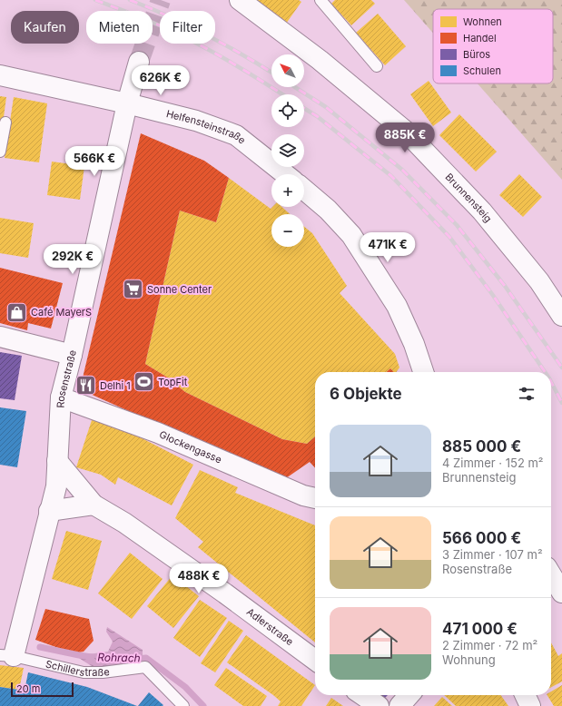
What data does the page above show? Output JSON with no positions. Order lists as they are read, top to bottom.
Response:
{
  "streets": {
    "street": [
      "Helfensteinstraße",
      "Brunnensteig",
      "Rosenstraße",
      "Glockengasse",
      "Adlerstraße"
    ],
    "lane": ["Schillerstraße"]
  },
  "crossings": [
    ["Helfensteinstraße", "Rosenstraße"],
    ["Rosenstraße", "Glockengasse"],
    ["Rosenstraße", "Adlerstraße"],
    ["Rosenstraße", "Schillerstraße"]
  ],
  "water": ["Rohrach"],
  "places": {
    "supermarket": ["Sonne Center"],
    "shop": ["Café MayerS"],
    "sports": ["TopFit"],
    "restaurant": ["Delhi 1"]
  },
  "legend": [
    "Wohnen",
    "Handel",
    "Büros",
    "Schulen"
  ],
  "scale_bar": "20 m",
  "north": "top left",
  "page": {
    "chip": ["Kaufen", "Mieten", "Filter"],
    "map_buttons": ["+", "−"],
    "price": [
      "626K €",
      "885K €",
      "566K €",
      "471K €",
      "292K €",
      "488K €"
    ],
    "heading": "6 Objekte",
    "list": [
      {
        "name": "885 000 €",
        "note": "4 Zimmer · 152 m² · Brunnensteig"
      },
      {
        "name": "566 000 €",
        "note": "3 Zimmer · 107 m² · Rosenstraße"
      },
      {
        "name": "471 000 €",
        "note": "2 Zimmer · 72 m² · Wohnung"
      }
    ],
    "scale": "20 m"
  }
}
